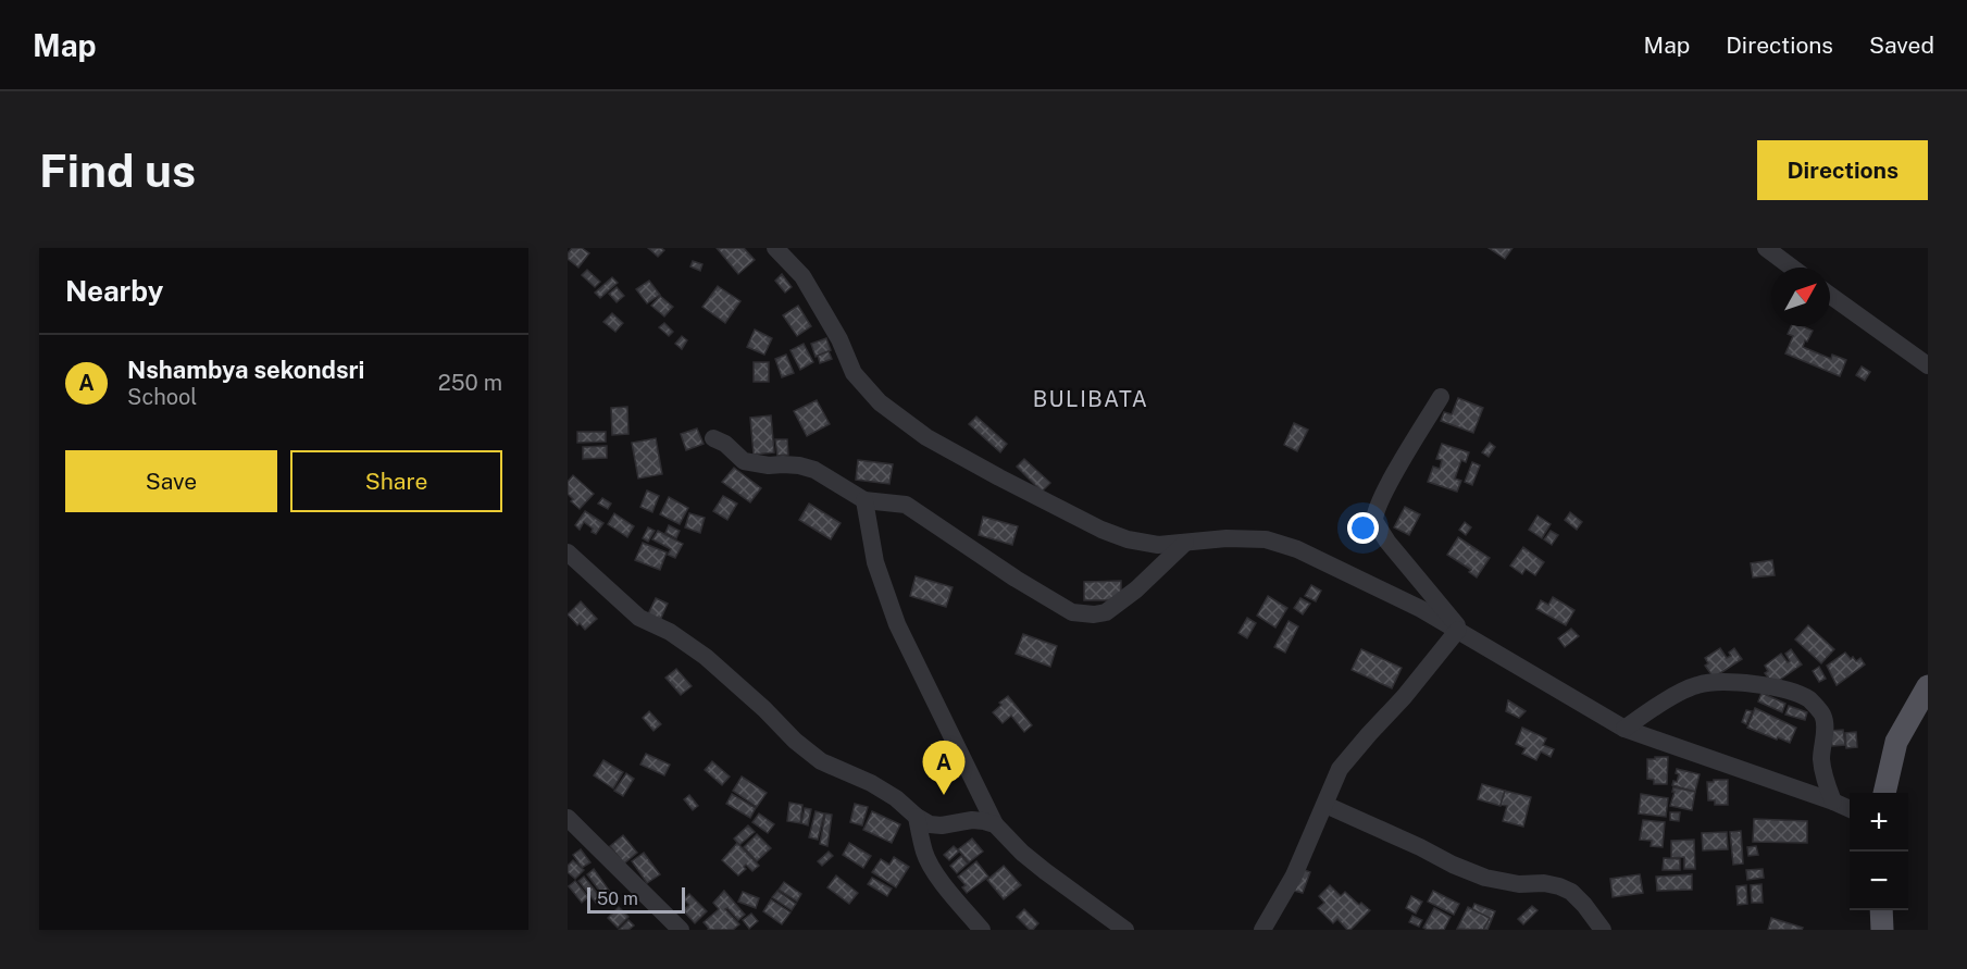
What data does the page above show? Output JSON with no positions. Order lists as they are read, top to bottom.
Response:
{
  "districts": ["BULIBATA"],
  "scale_bar": "50 m",
  "north": "top right",
  "page": {
    "header": "Map",
    "nav": ["Map", "Directions", "Saved"],
    "buttons": [
      "Directions",
      ["Save", "Share"]
    ],
    "title": "Find us",
    "heading": "Nearby",
    "list": [
      {
        "mark": "A",
        "name": "Nshambya sekondsri",
        "note": "School",
        "value": "250 m"
      }
    ],
    "pins": "A",
    "map_buttons": ["+", "−"],
    "scale": "50 m"
  }
}
